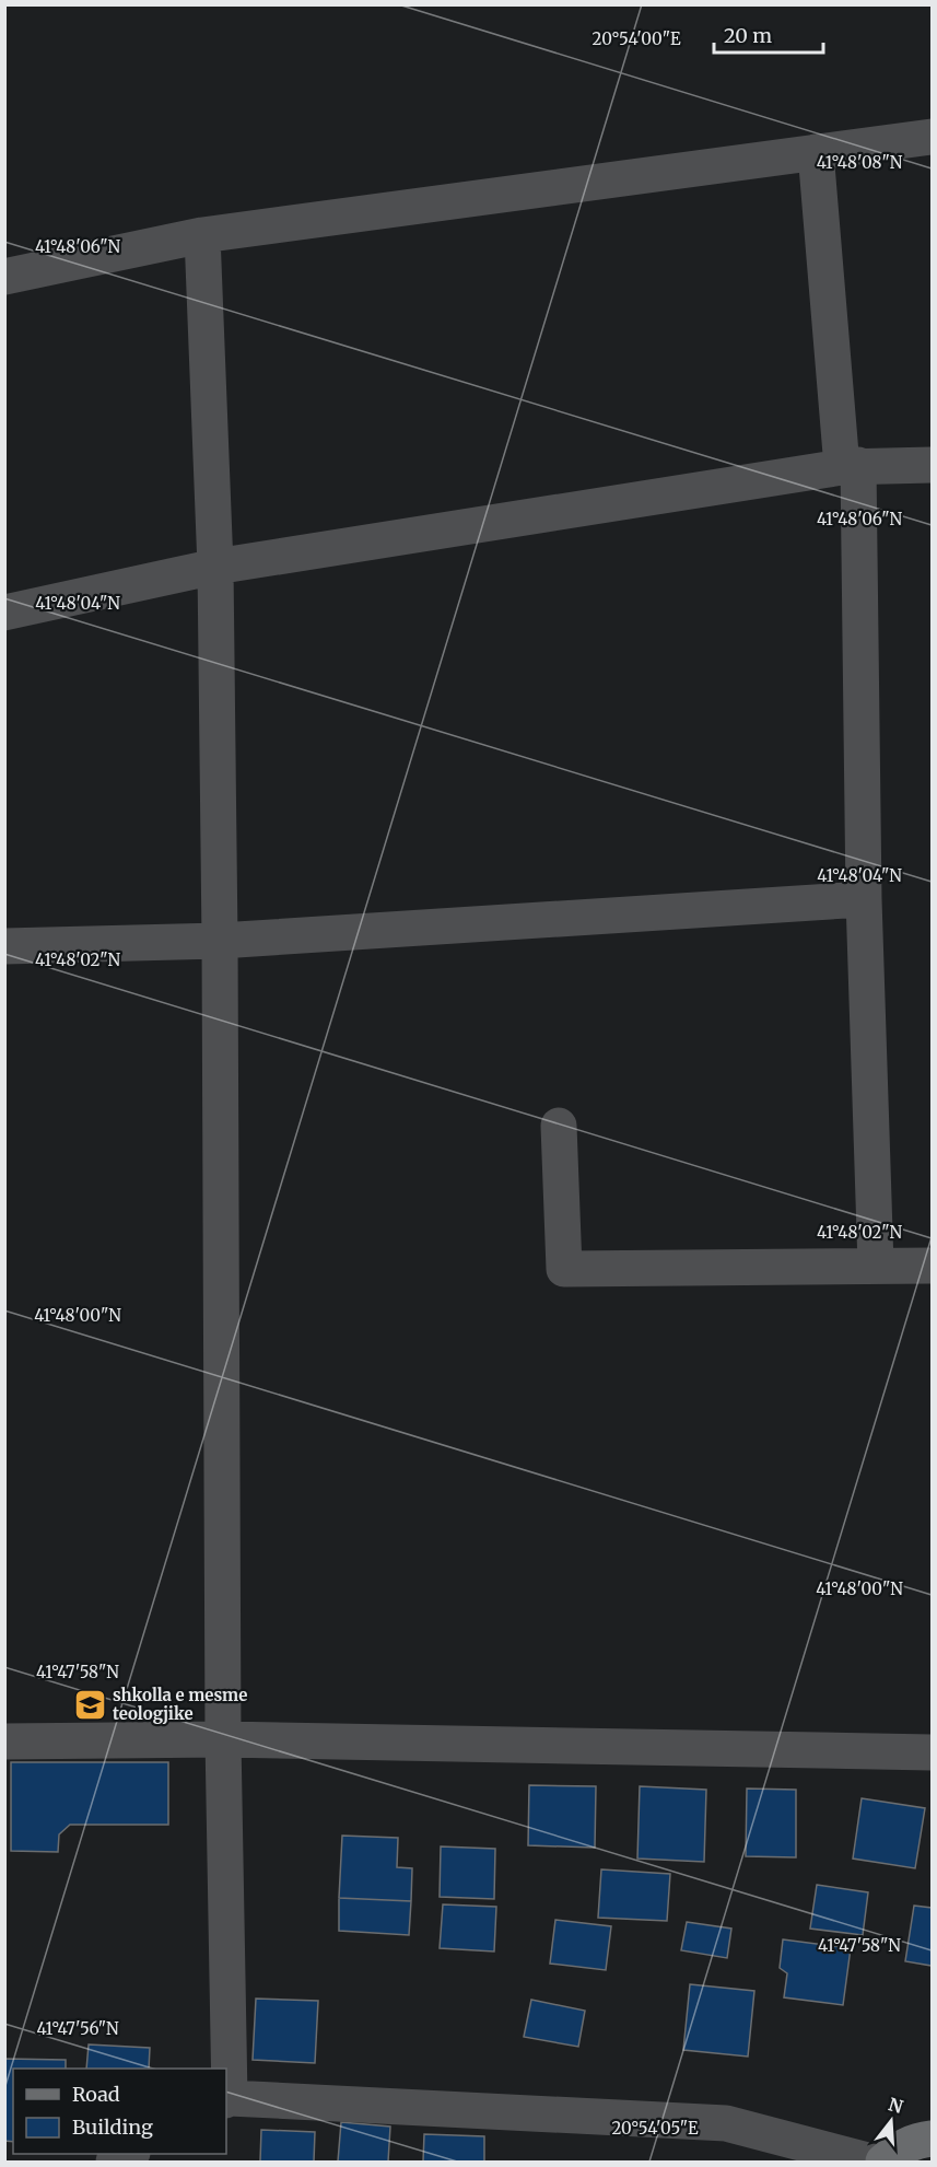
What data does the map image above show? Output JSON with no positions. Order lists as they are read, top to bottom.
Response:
{
  "places": {
    "school or university": ["shkolla e mesme teologjike"]
  },
  "legend": ["Road", "Building"],
  "scale_bar": "20 m",
  "north": "top",
  "coordinates": [
    "20°54'00\"E",
    "41°48'08\"N",
    "41°48'06\"N",
    "41°48'04\"N",
    "41°48'02\"N",
    "41°48'00\"N",
    "41°47'58\"N",
    "41°47'56\"N",
    "20°54'05\"E"
  ]
}
